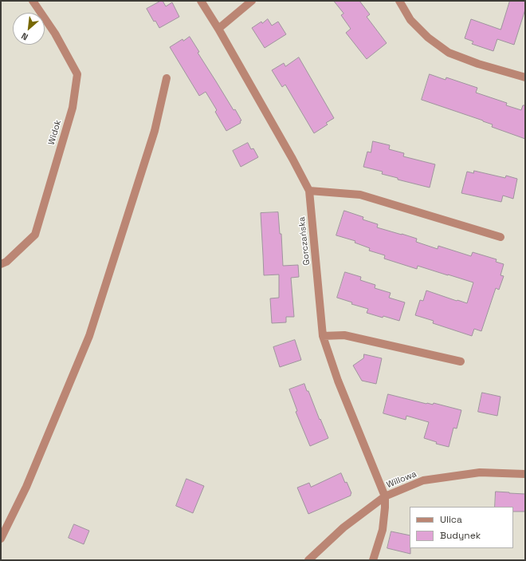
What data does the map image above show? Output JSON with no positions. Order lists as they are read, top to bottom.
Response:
{
  "streets": {
    "street": ["Widok", "Gorczańska", "Willowa"]
  },
  "crossings": [
    ["Gorczańska", "Willowa"]
  ],
  "legend": ["Ulica", "Budynek"],
  "north": "bottom left"
}
